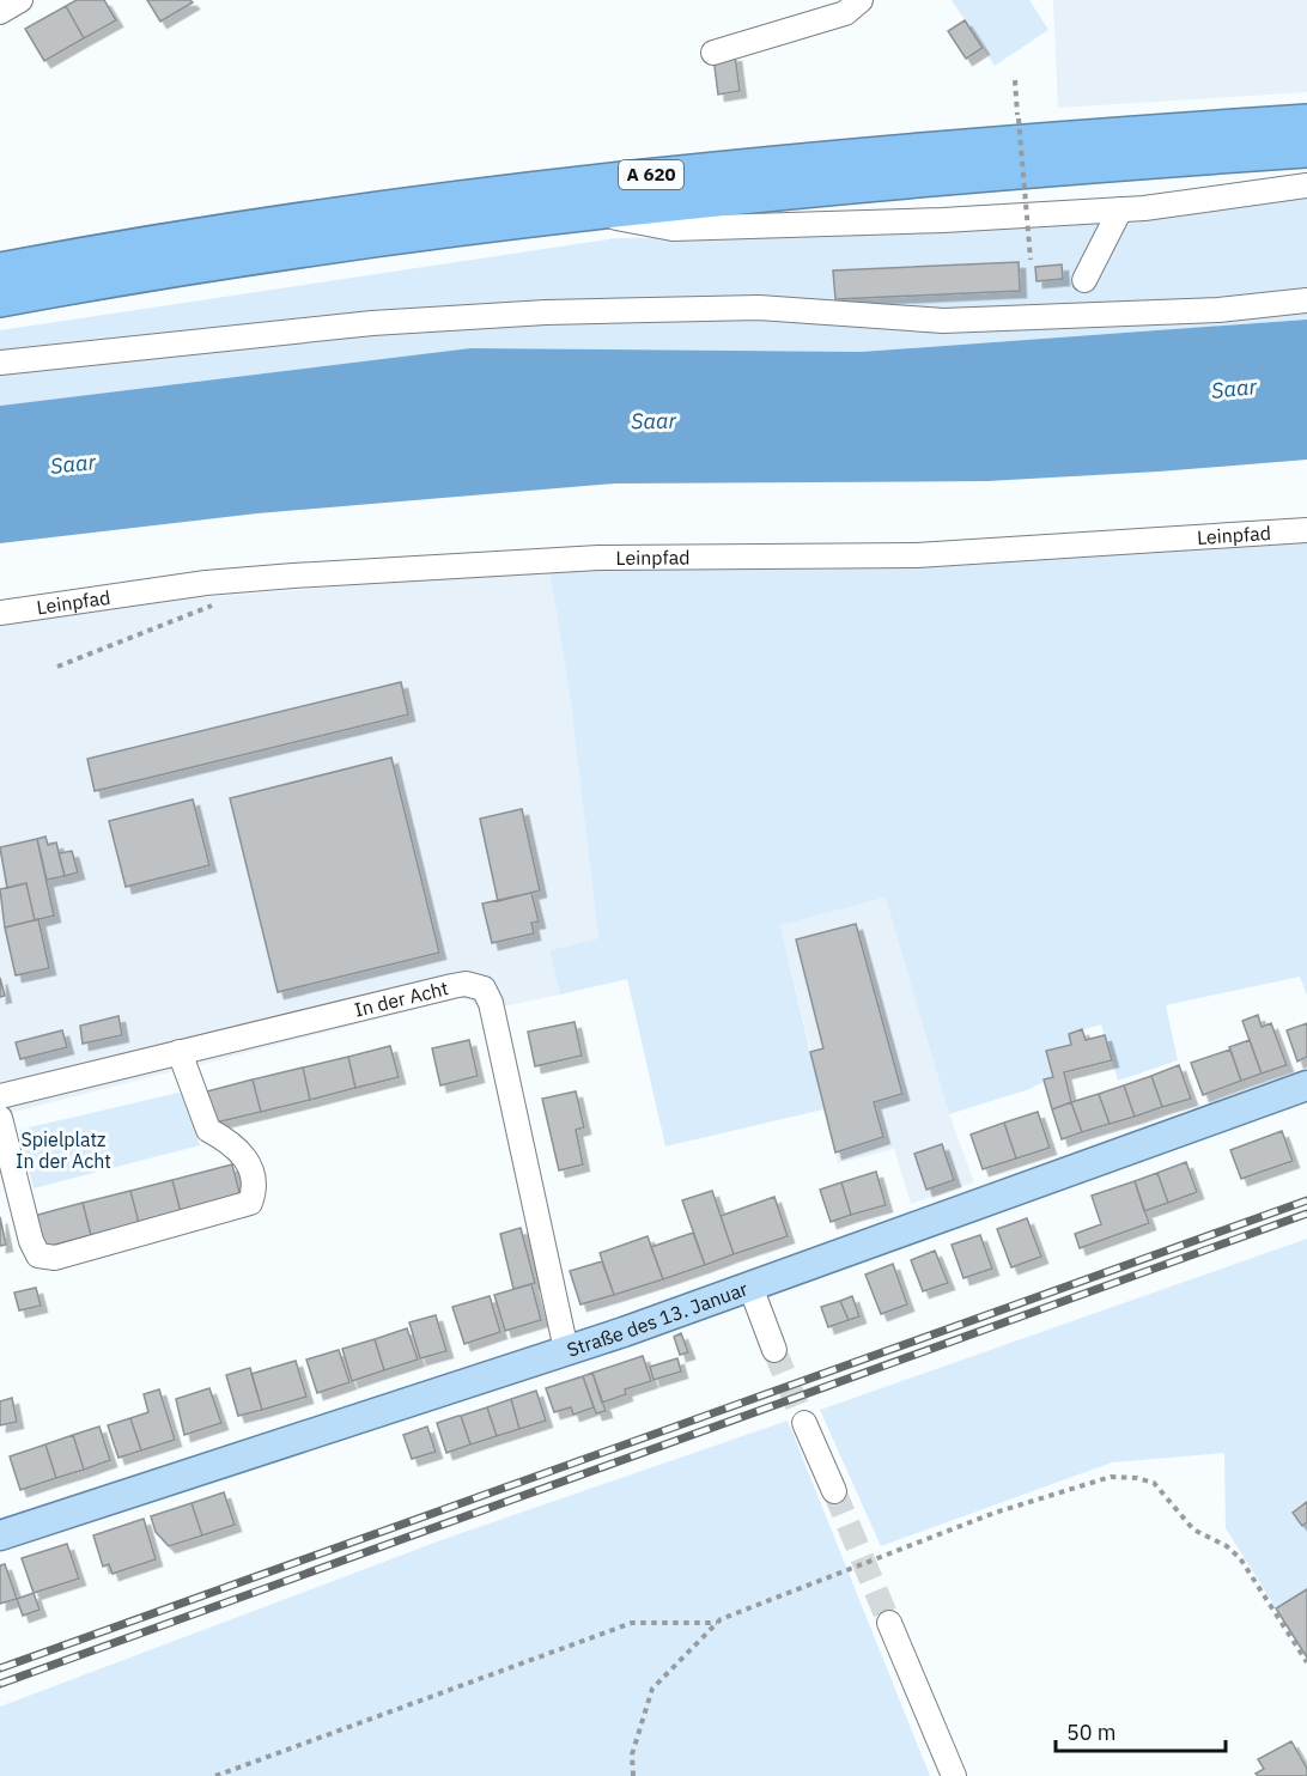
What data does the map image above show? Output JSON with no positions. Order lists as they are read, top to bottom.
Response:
{
  "streets": {
    "highway": ["A 620"],
    "main road": ["Straße des 13. Januar"],
    "street": ["Leinpfad", "In der Acht"]
  },
  "crossings": [
    ["In der Acht", "Straße des 13. Januar"]
  ],
  "water": ["Saar"],
  "parks": ["Spielplatz In der Acht"],
  "scale_bar": "50 m"
}
